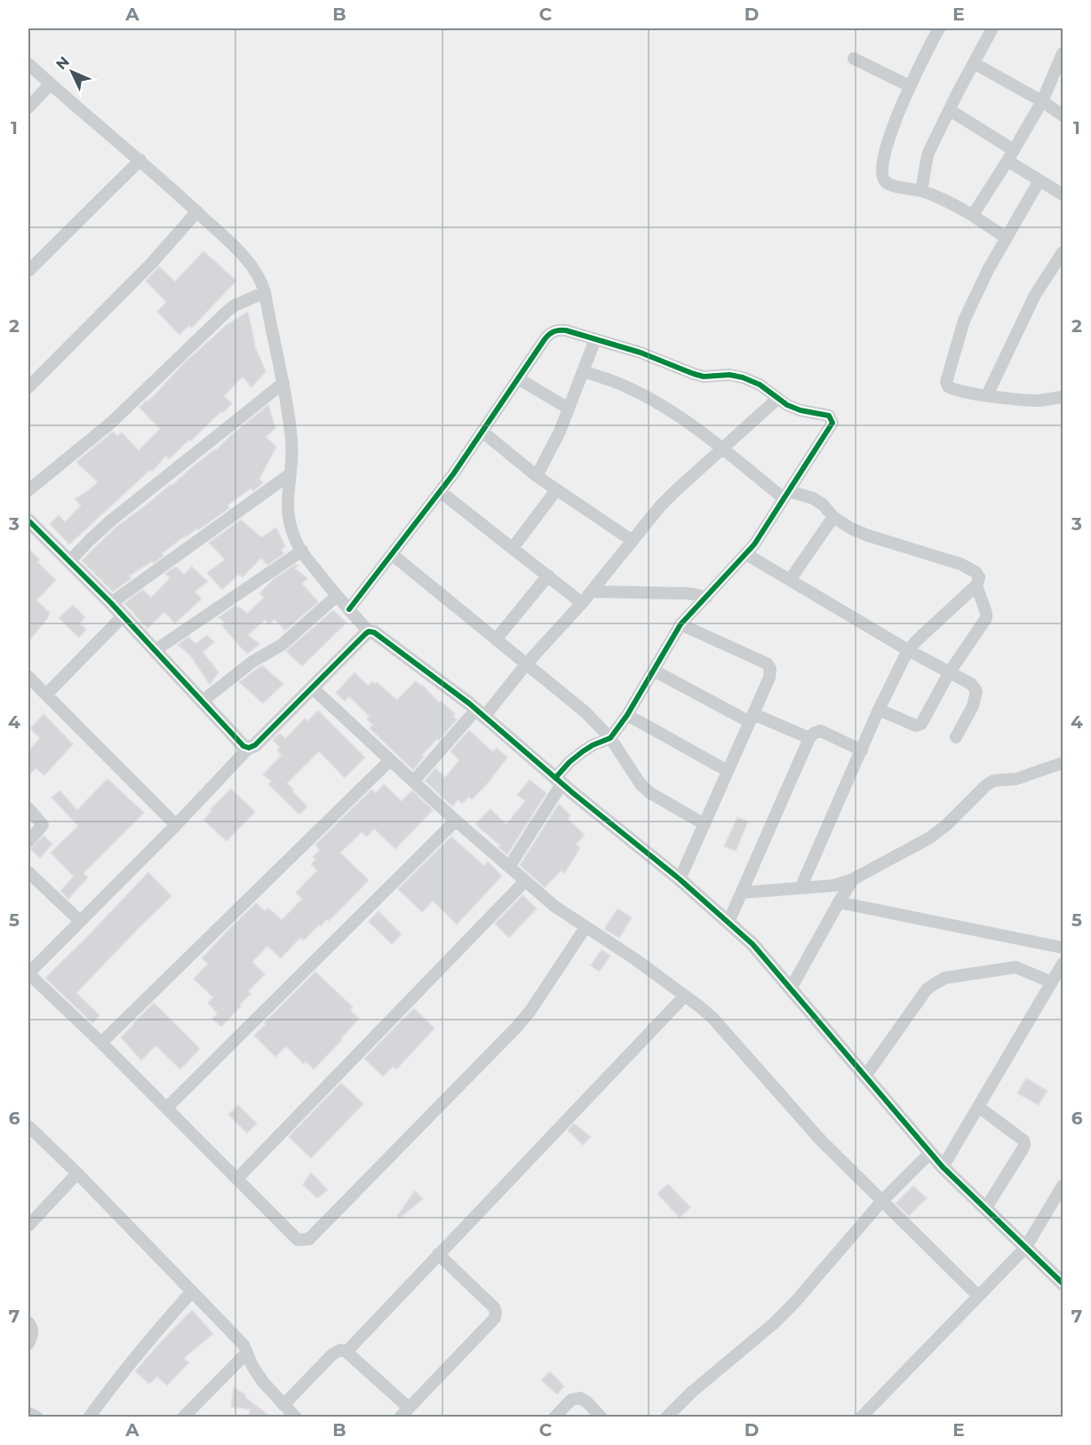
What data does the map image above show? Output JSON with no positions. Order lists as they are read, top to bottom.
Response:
{
  "north": "top left",
  "grid": {
    "columns": [
      "A",
      "B",
      "C",
      "D",
      "E"
    ],
    "rows": [
      "1",
      "2",
      "3",
      "4",
      "5",
      "6",
      "7"
    ]
  }
}
